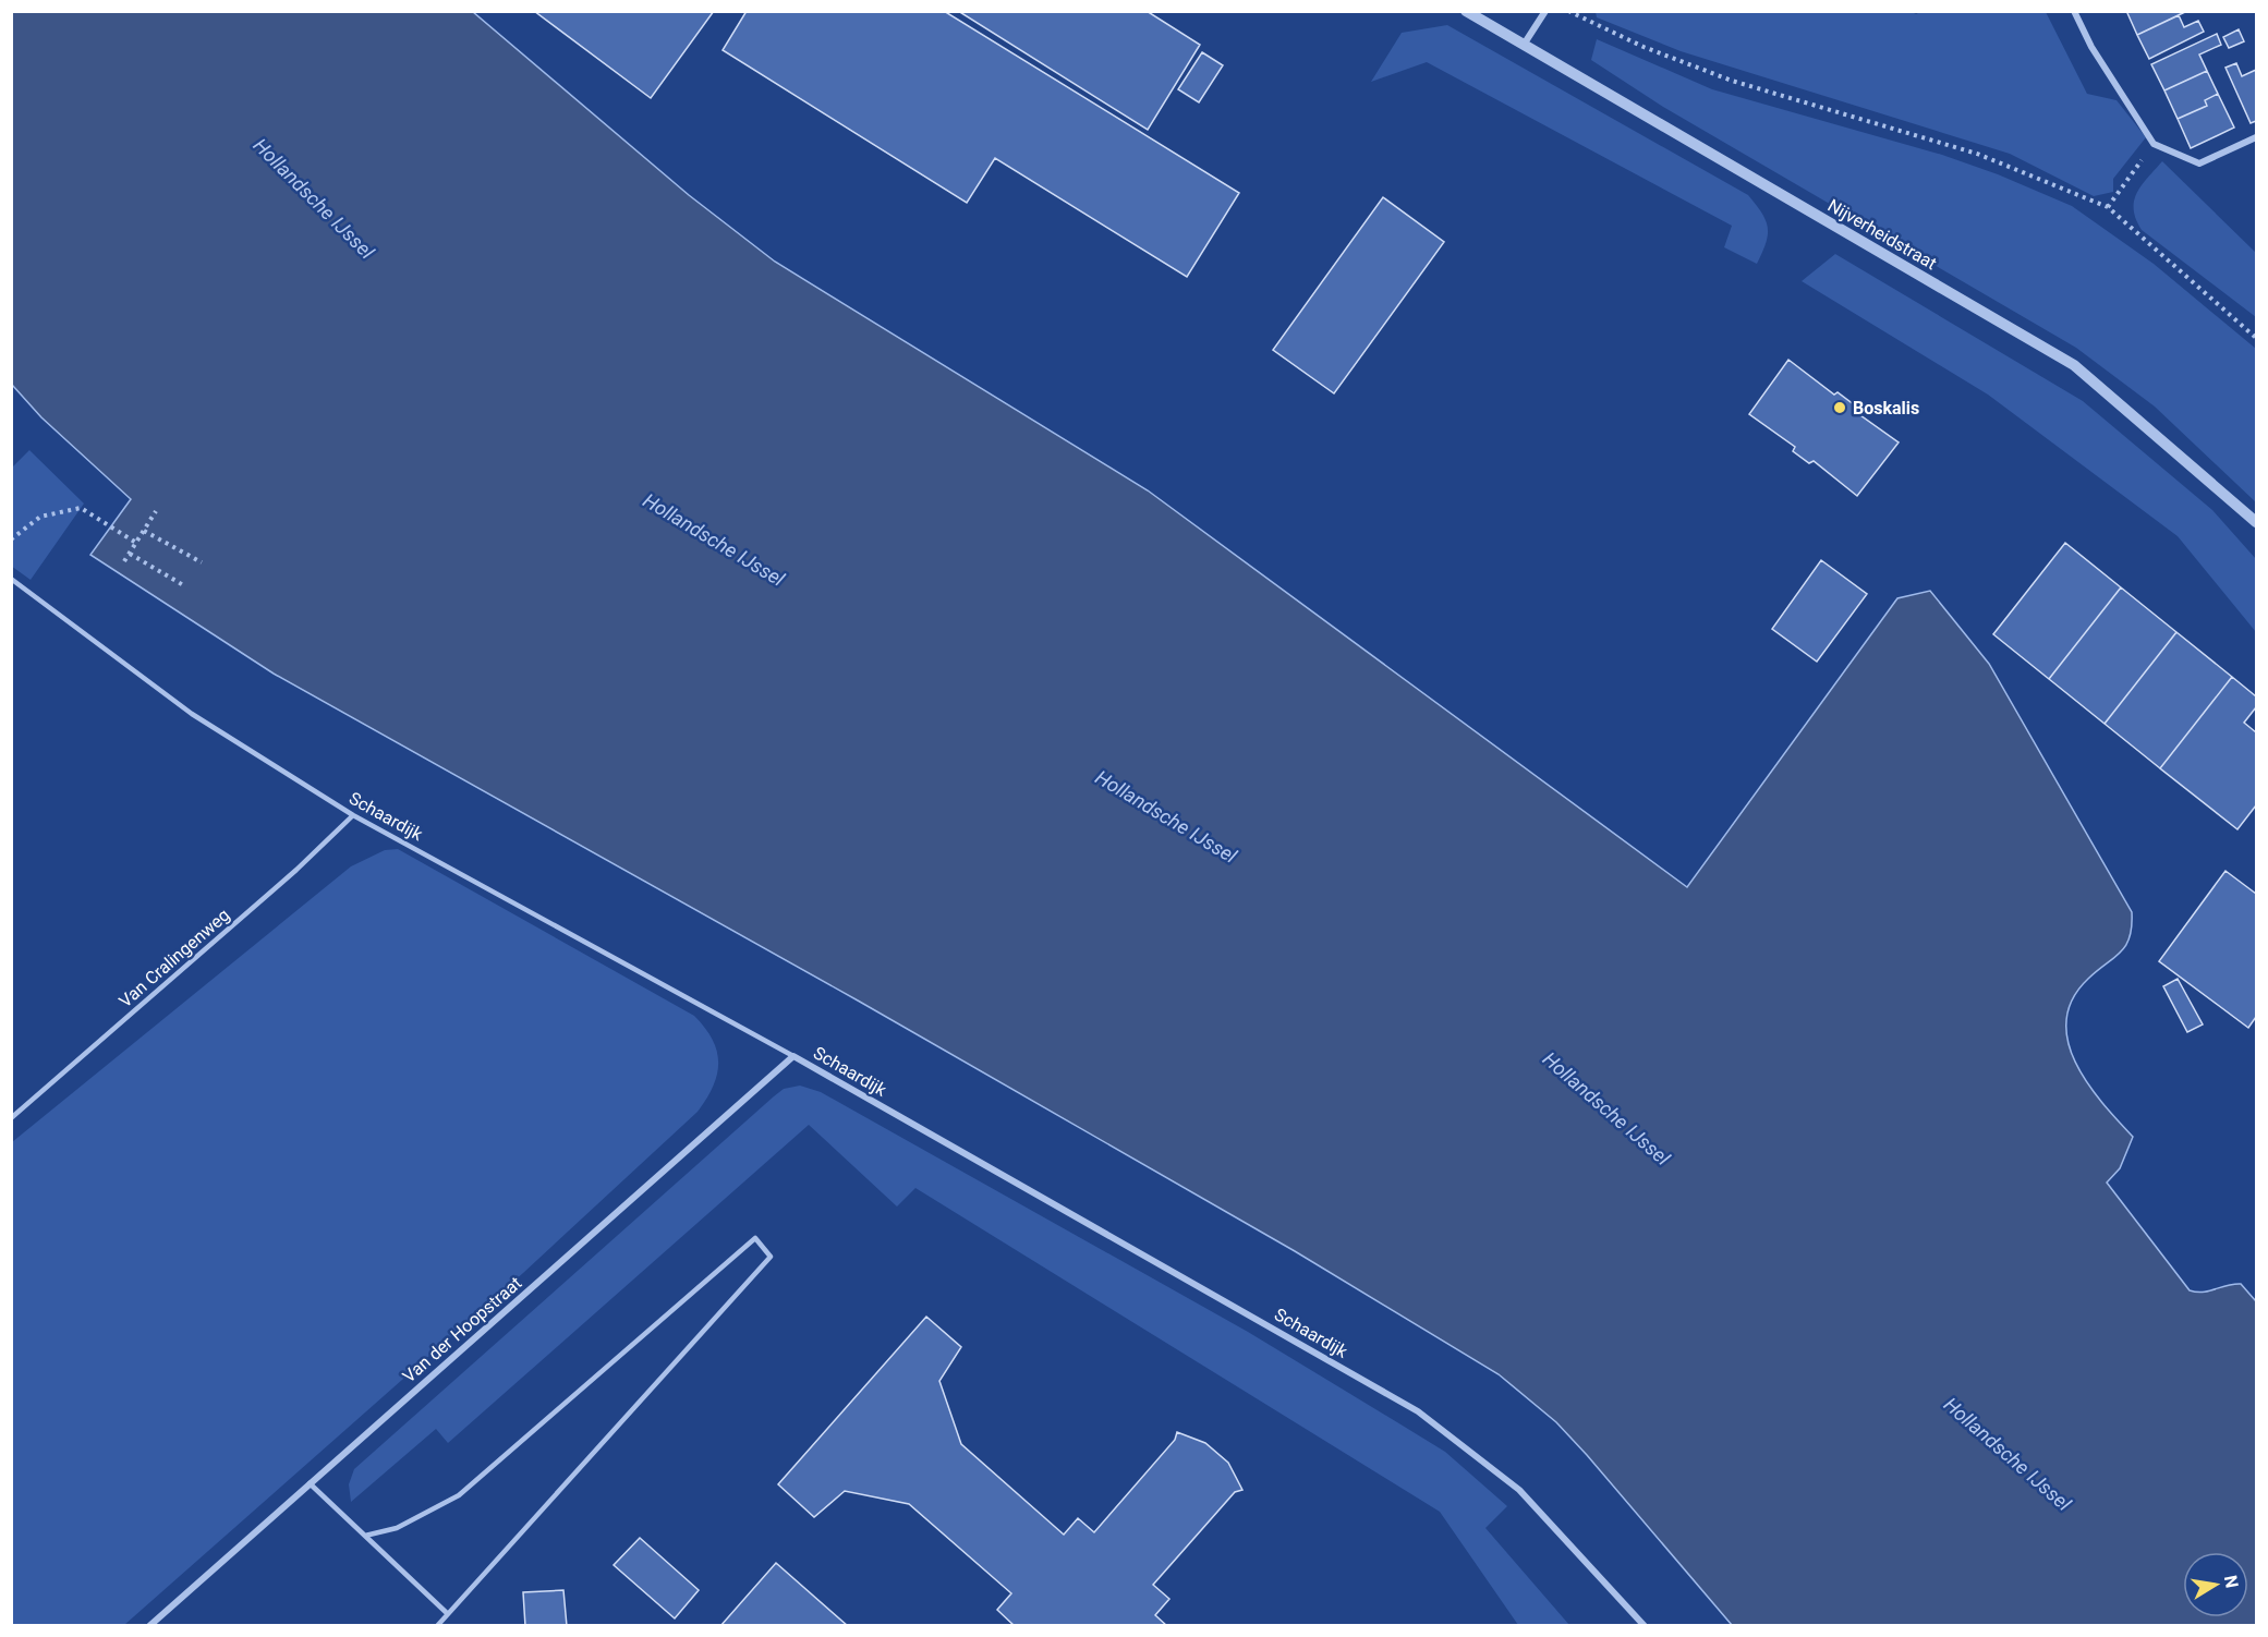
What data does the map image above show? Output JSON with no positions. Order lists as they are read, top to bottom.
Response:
{
  "streets": {
    "street": ["Nijverheidstraat", "Schaardijk", "Van der Hoopstraat"],
    "lane": ["Van Cralingenweg"]
  },
  "crossings": [
    ["Schaardijk", "Van Cralingenweg"],
    ["Schaardijk", "Van der Hoopstraat"]
  ],
  "water": ["Hollandsche IJssel"],
  "places": ["Boskalis"],
  "north": "right"
}
